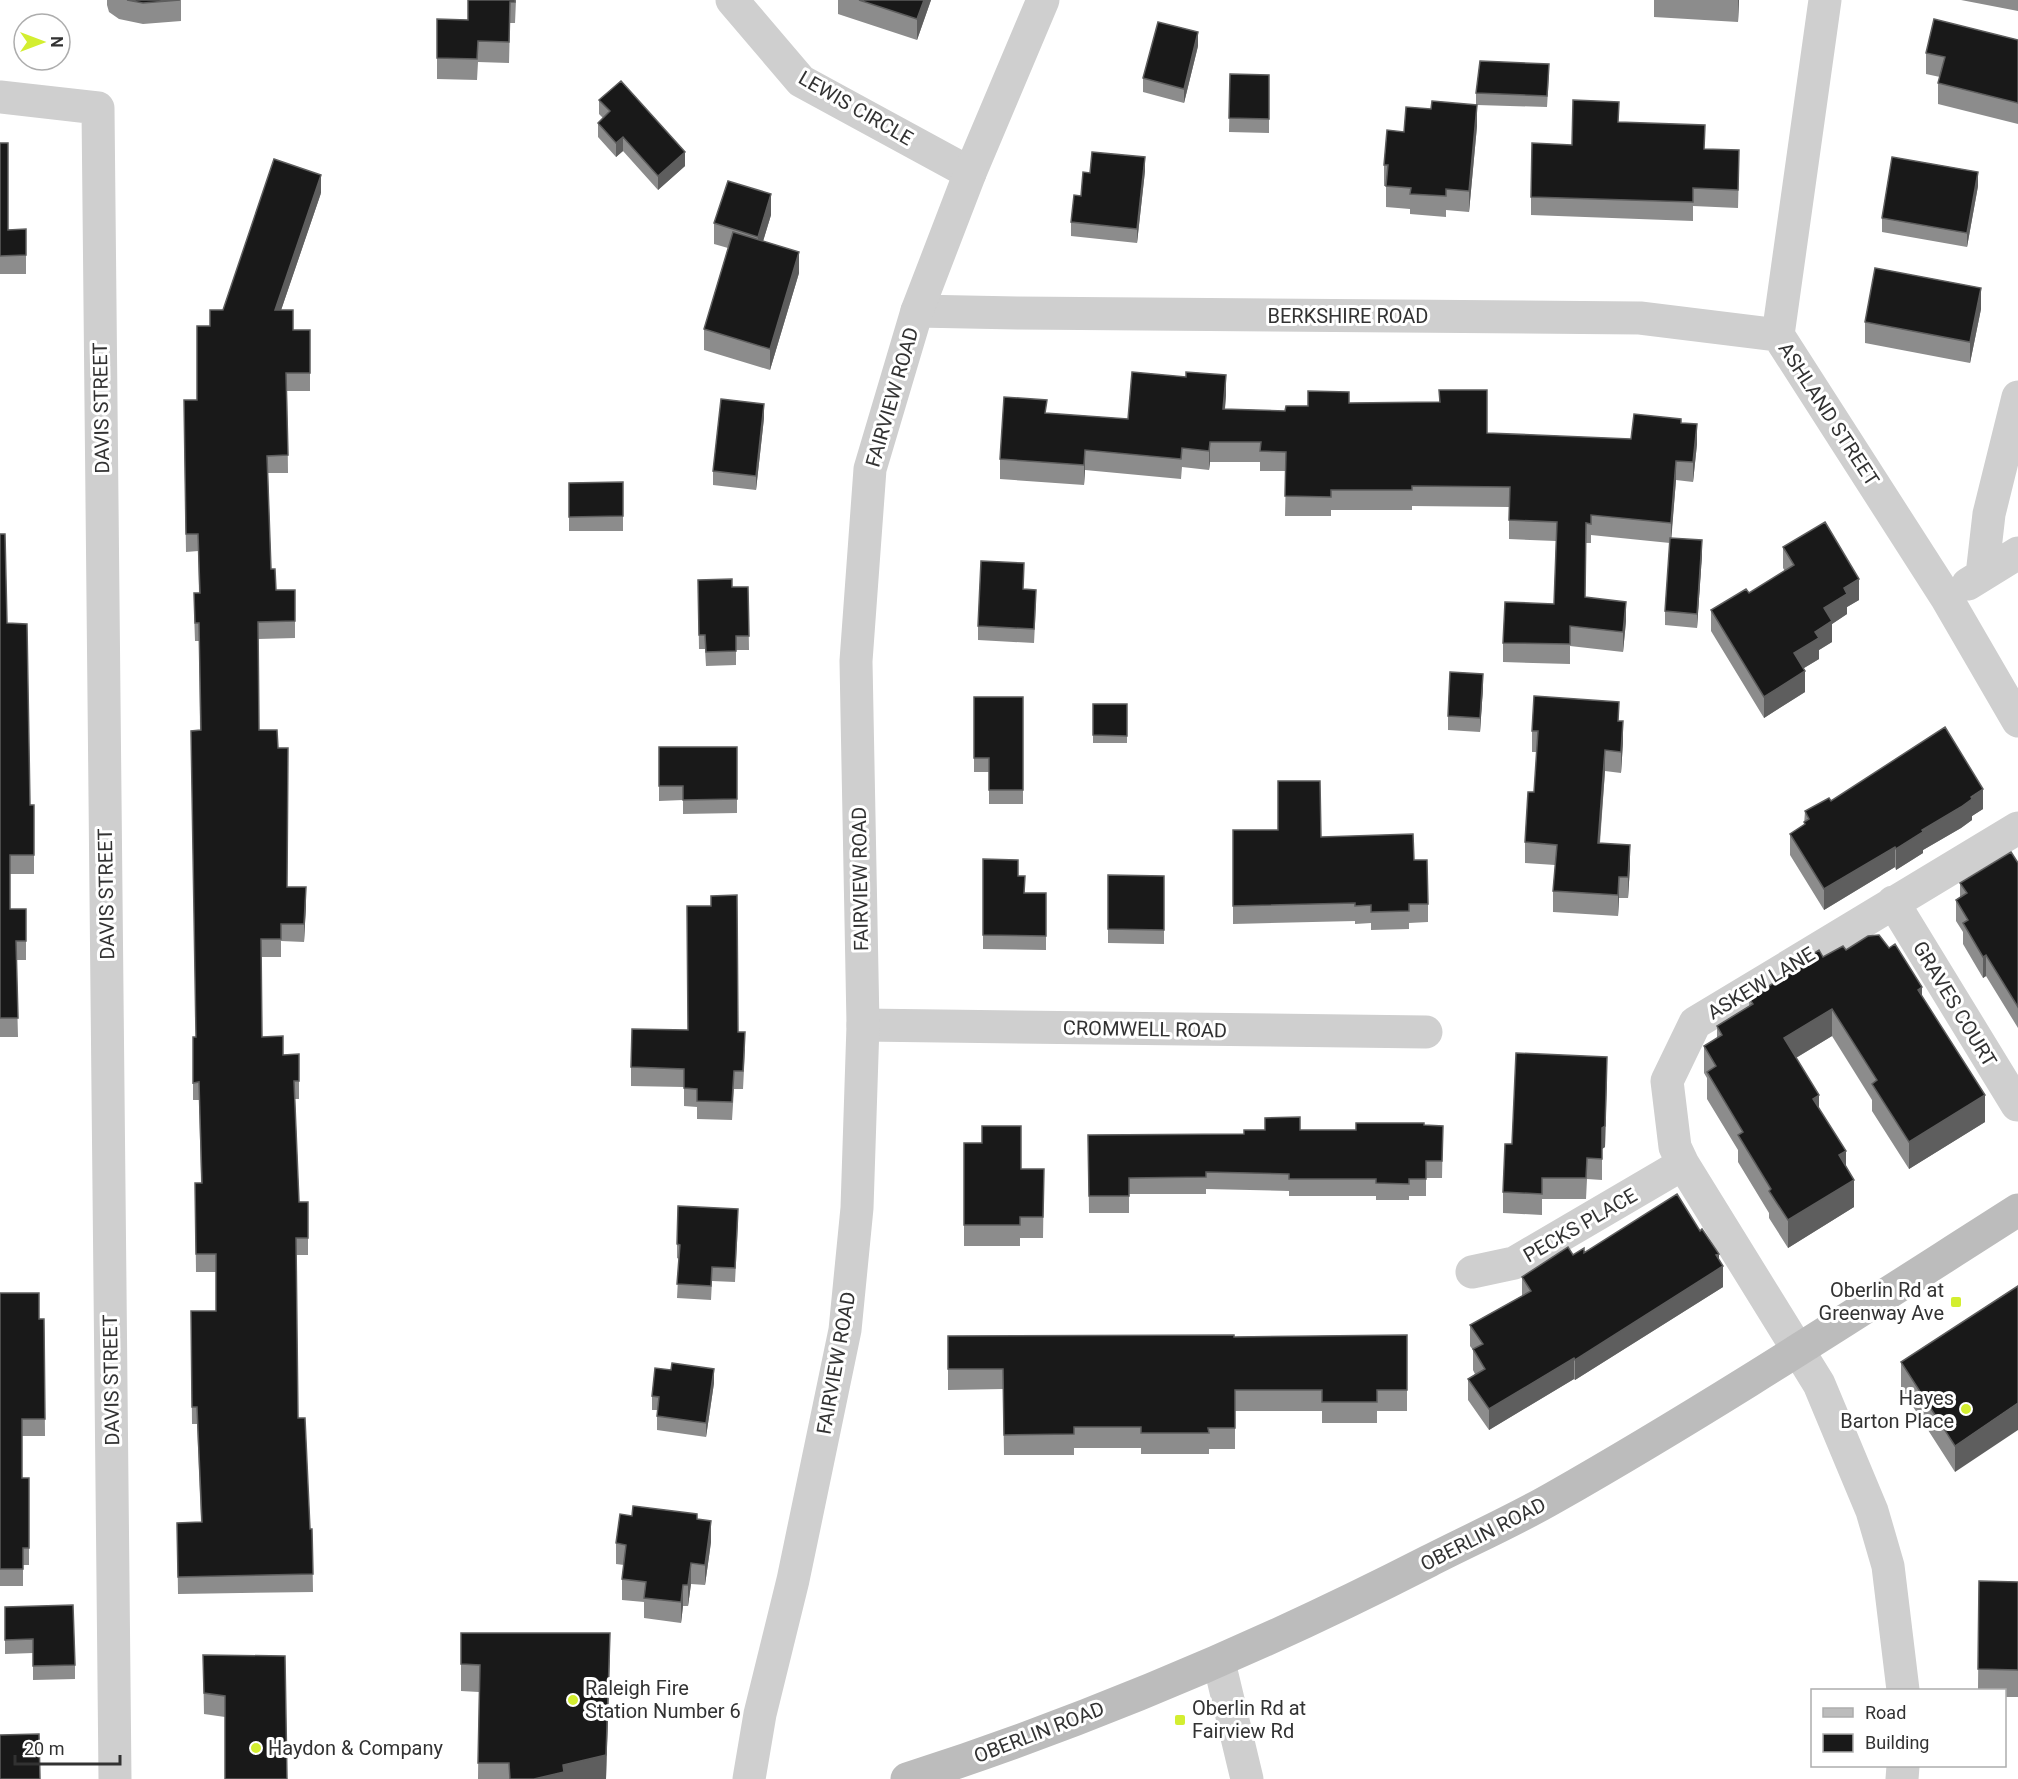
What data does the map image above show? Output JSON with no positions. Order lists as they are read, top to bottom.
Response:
{
  "streets": {
    "main road": ["OBERLIN ROAD"],
    "street": [
      "LEWIS CIRCLE",
      "BERKSHIRE ROAD",
      "FAIRVIEW ROAD",
      "DAVIS STREET",
      "ASHLAND STREET",
      "ASKEW LANE",
      "GRAVES COURT",
      "CROMWELL ROAD",
      "PECKS PLACE"
    ]
  },
  "crossings": [
    ["LEWIS CIRCLE", "FAIRVIEW ROAD"],
    ["BERKSHIRE ROAD", "FAIRVIEW ROAD"],
    ["BERKSHIRE ROAD", "ASHLAND STREET"],
    ["FAIRVIEW ROAD", "CROMWELL ROAD"],
    ["ASKEW LANE", "GRAVES COURT"],
    ["ASKEW LANE", "PECKS PLACE"],
    ["ASKEW LANE", "OBERLIN ROAD"]
  ],
  "places": {
    "transit": ["Oberlin Rd at Greenway Ave", "Oberlin Rd at Fairview Rd"],
    "other": ["Hayes Barton Place", "Raleigh Fire Station Number 6", "Haydon & Company"]
  },
  "legend": ["Road", "Building"],
  "scale_bar": "20 m",
  "north": "right"
}
